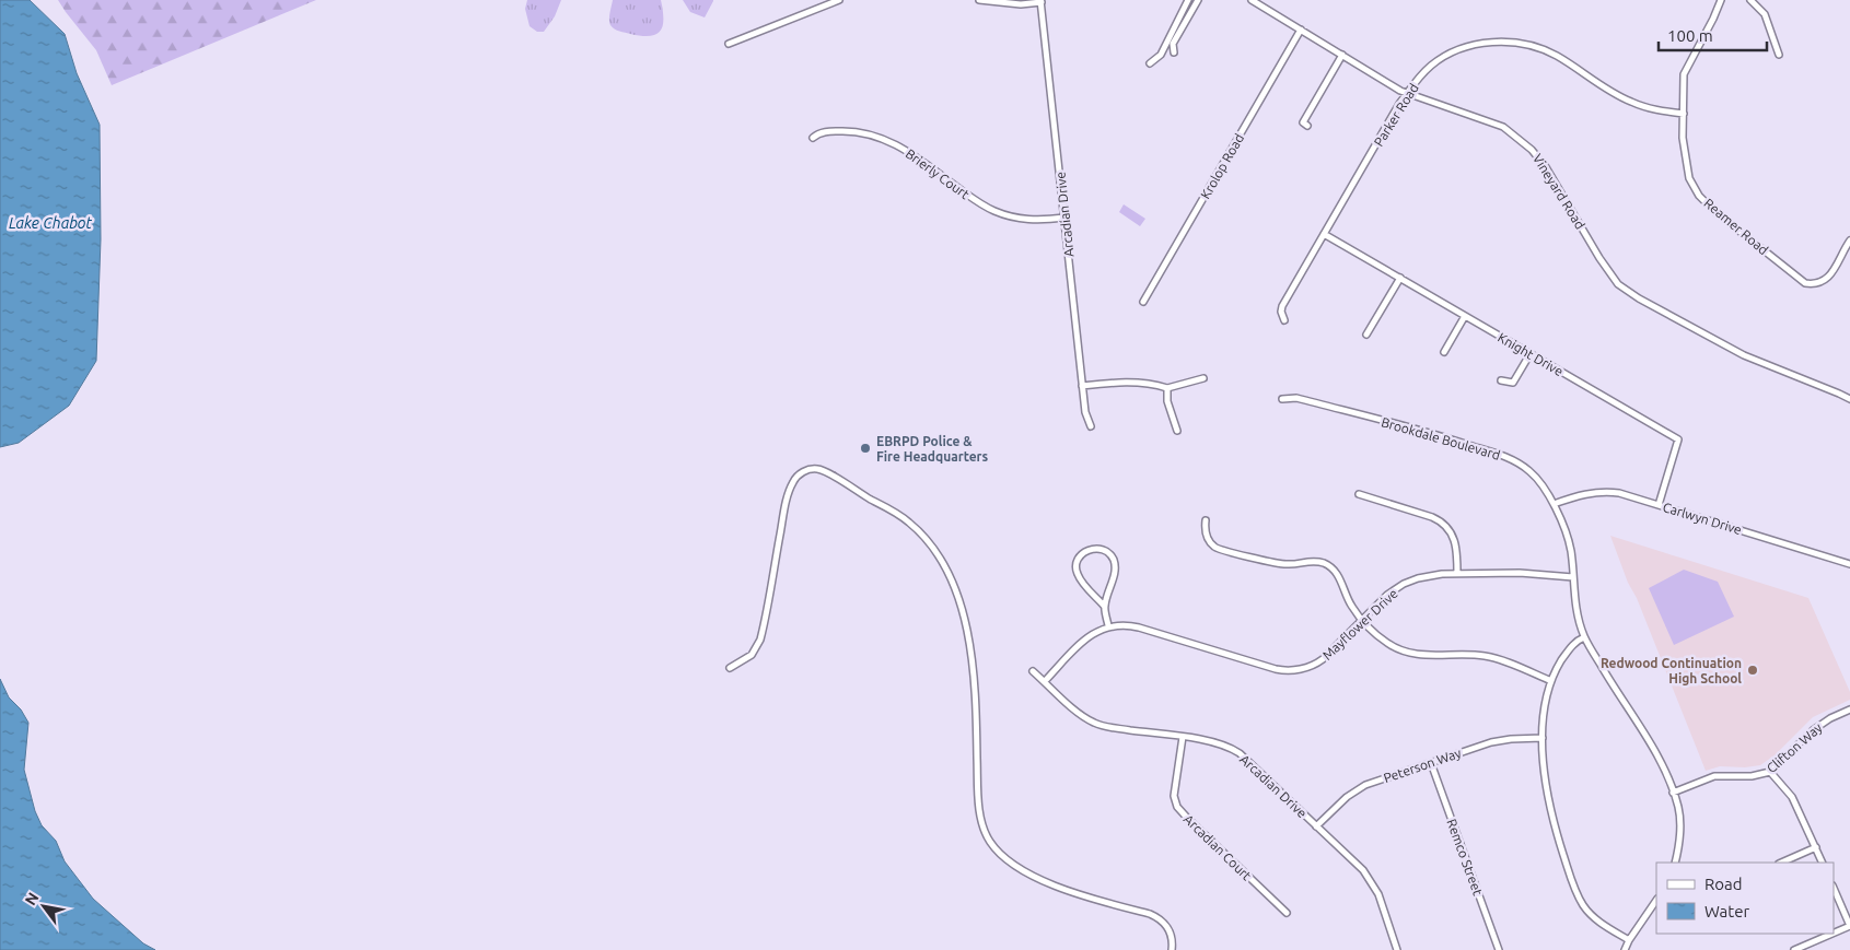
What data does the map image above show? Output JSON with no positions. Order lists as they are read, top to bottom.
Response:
{
  "streets": {
    "street": [
      "Parker Road",
      "Krolop Road",
      "Brierly Court",
      "Vineyard Road",
      "Arcadian Drive",
      "Reamer Road",
      "Knight Drive",
      "Brookdale Boulevard",
      "Carlwyn Drive",
      "Mayflower Drive",
      "Clifton Way",
      "Peterson Way",
      "Arcadian Court",
      "Remco Street"
    ]
  },
  "crossings": [
    ["Parker Road", "Vineyard Road"],
    ["Parker Road", "Reamer Road"],
    ["Parker Road", "Knight Drive"],
    ["Krolop Road", "Vineyard Road"],
    ["Brierly Court", "Arcadian Drive"],
    ["Arcadian Drive", "Peterson Way"],
    ["Arcadian Drive", "Arcadian Court"],
    ["Knight Drive", "Carlwyn Drive"],
    ["Brookdale Boulevard", "Carlwyn Drive"],
    ["Brookdale Boulevard", "Mayflower Drive"],
    ["Brookdale Boulevard", "Clifton Way"],
    ["Peterson Way", "Remco Street"]
  ],
  "water": ["Lake Chabot"],
  "places": ["EBRPD Police & Fire Headquarters", "Redwood Continuation High School"],
  "legend": ["Road", "Water"],
  "scale_bar": "100 m",
  "north": "top left"
}
